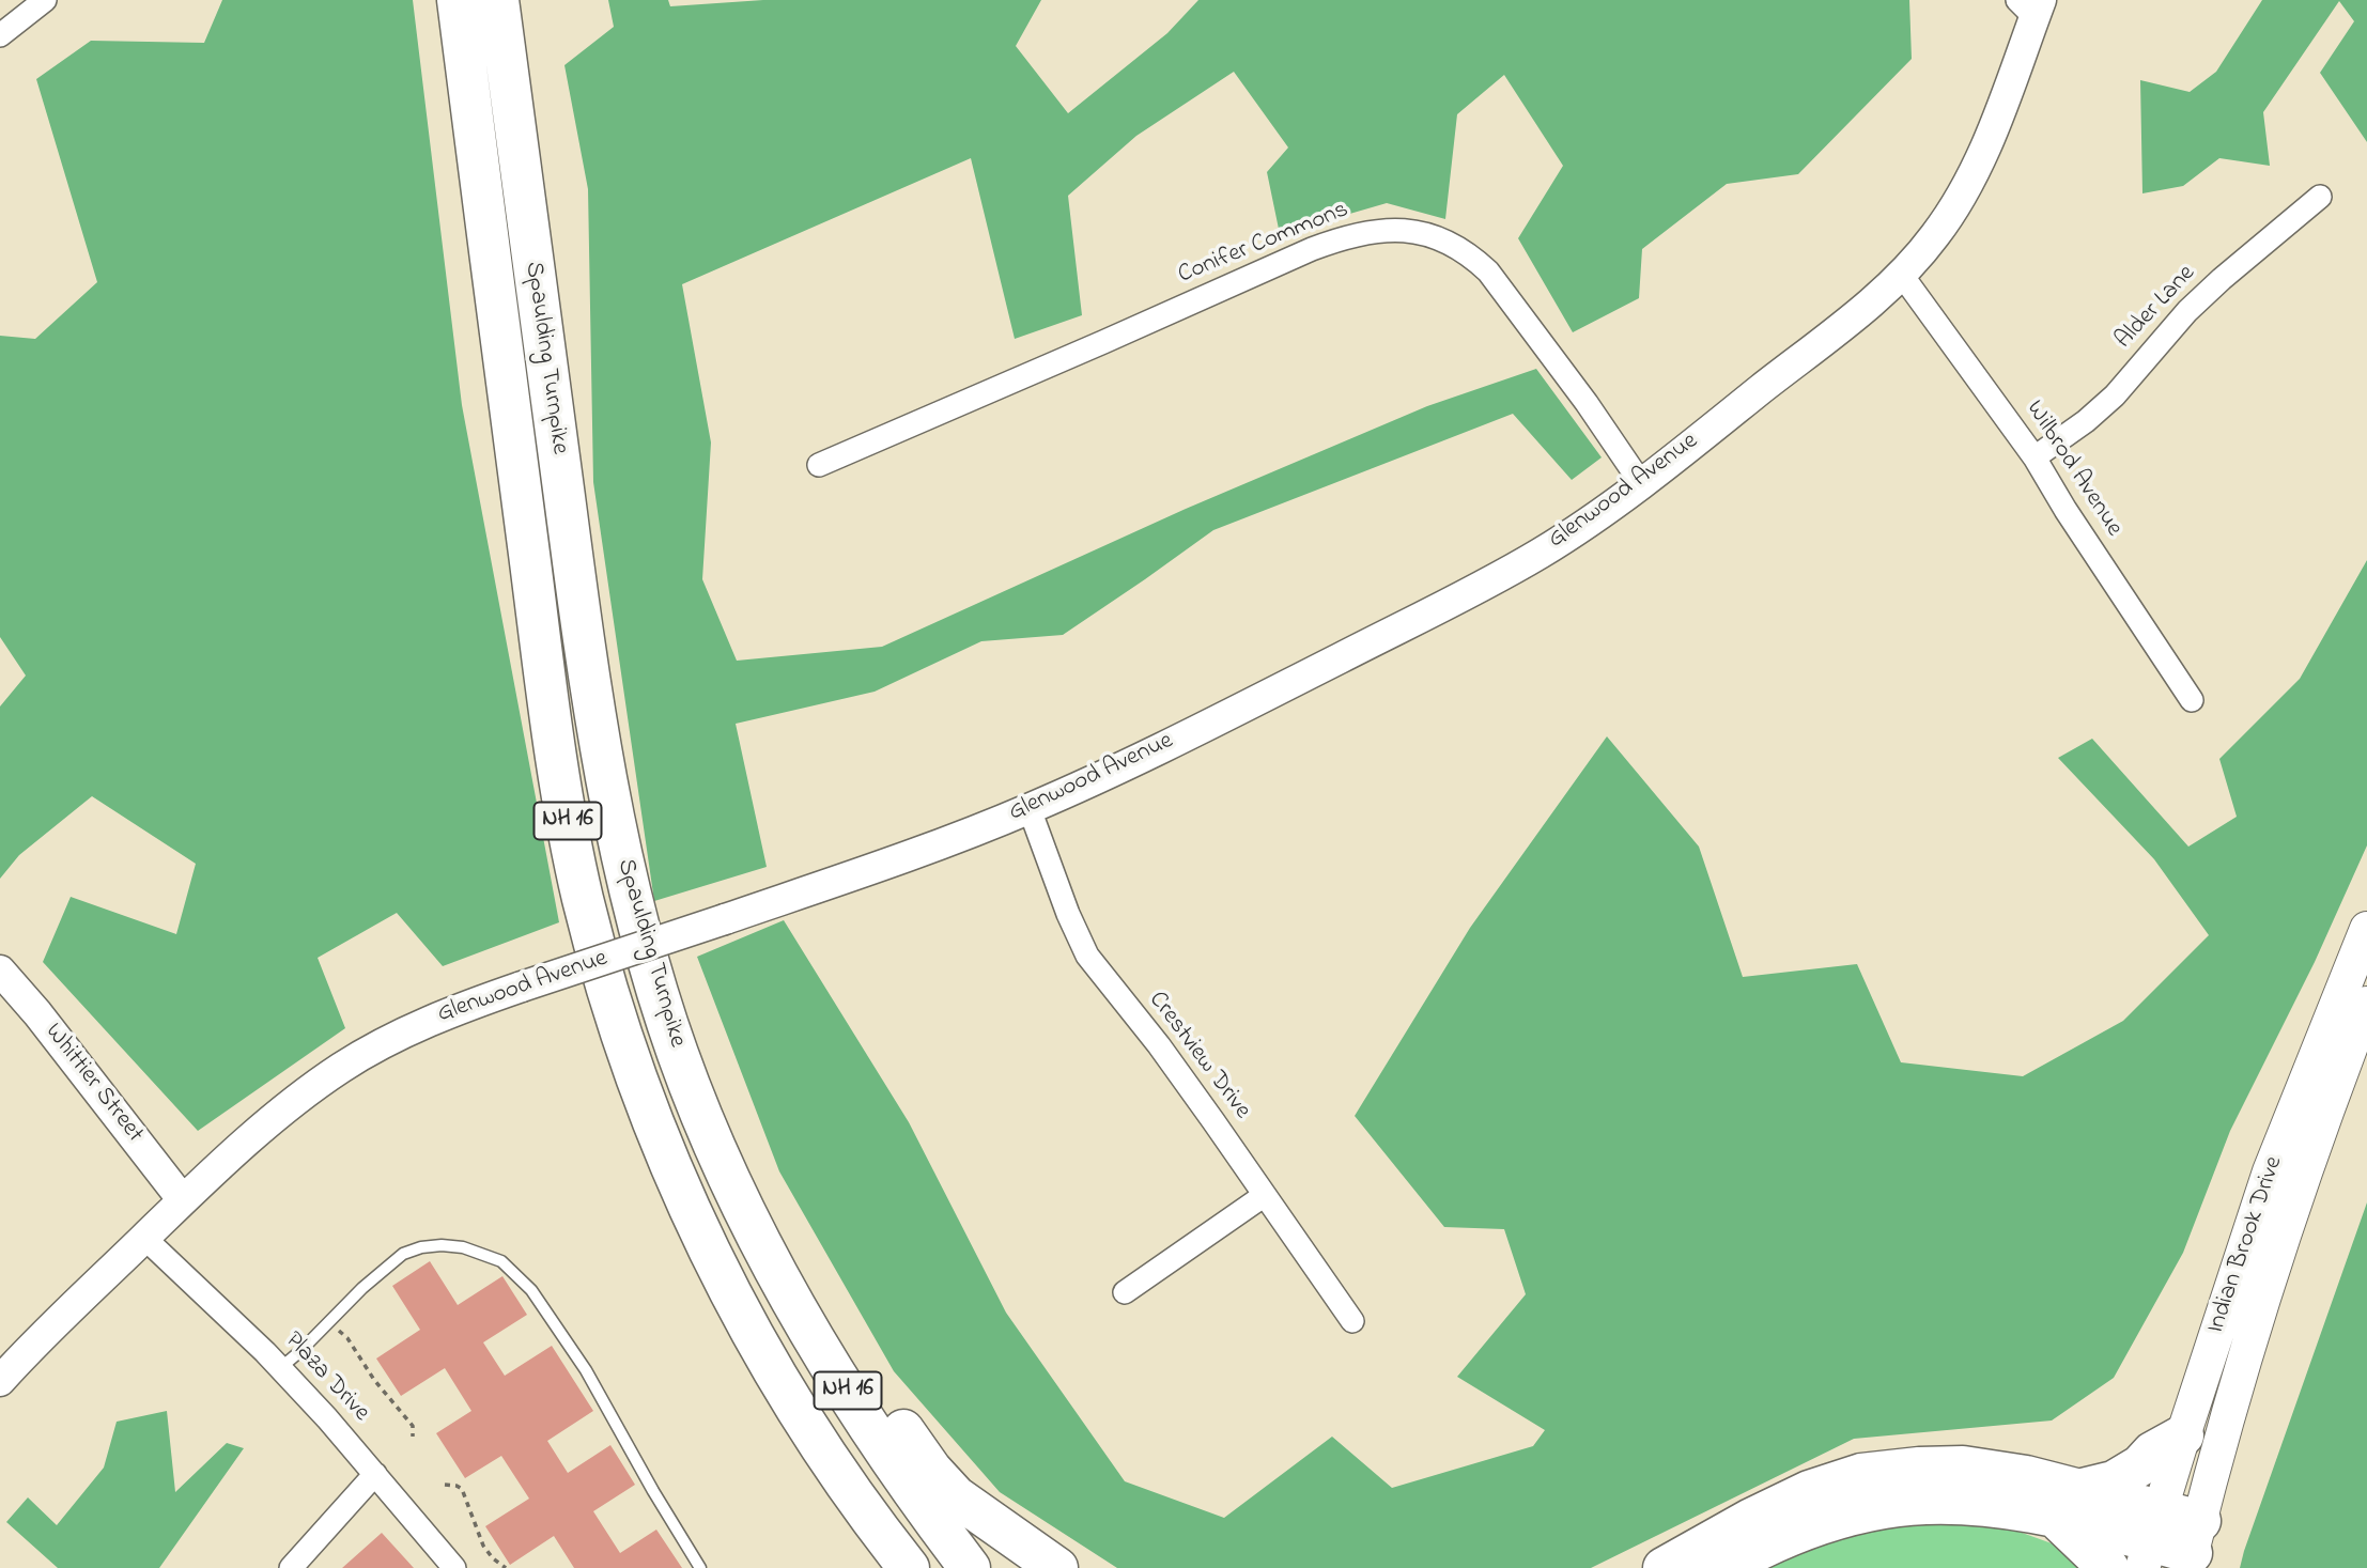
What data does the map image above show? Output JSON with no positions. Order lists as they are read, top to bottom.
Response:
{
  "streets": {
    "highway": ["Spaulding Turnpike", "NH 16"],
    "main road": ["Indian Brook Drive"],
    "street": [
      "Conifer Commons",
      "Alder Lane",
      "Wilbrod Avenue",
      "Glenwood Avenue",
      "Crestview Drive",
      "Whittier Street",
      "Plaza Drive"
    ]
  },
  "crossings": [
    ["Conifer Commons", "Glenwood Avenue"],
    ["Alder Lane", "Wilbrod Avenue"],
    ["Wilbrod Avenue", "Glenwood Avenue"],
    ["Glenwood Avenue", "Crestview Drive"],
    ["Glenwood Avenue", "Whittier Street"],
    ["Glenwood Avenue", "Plaza Drive"]
  ]
}
